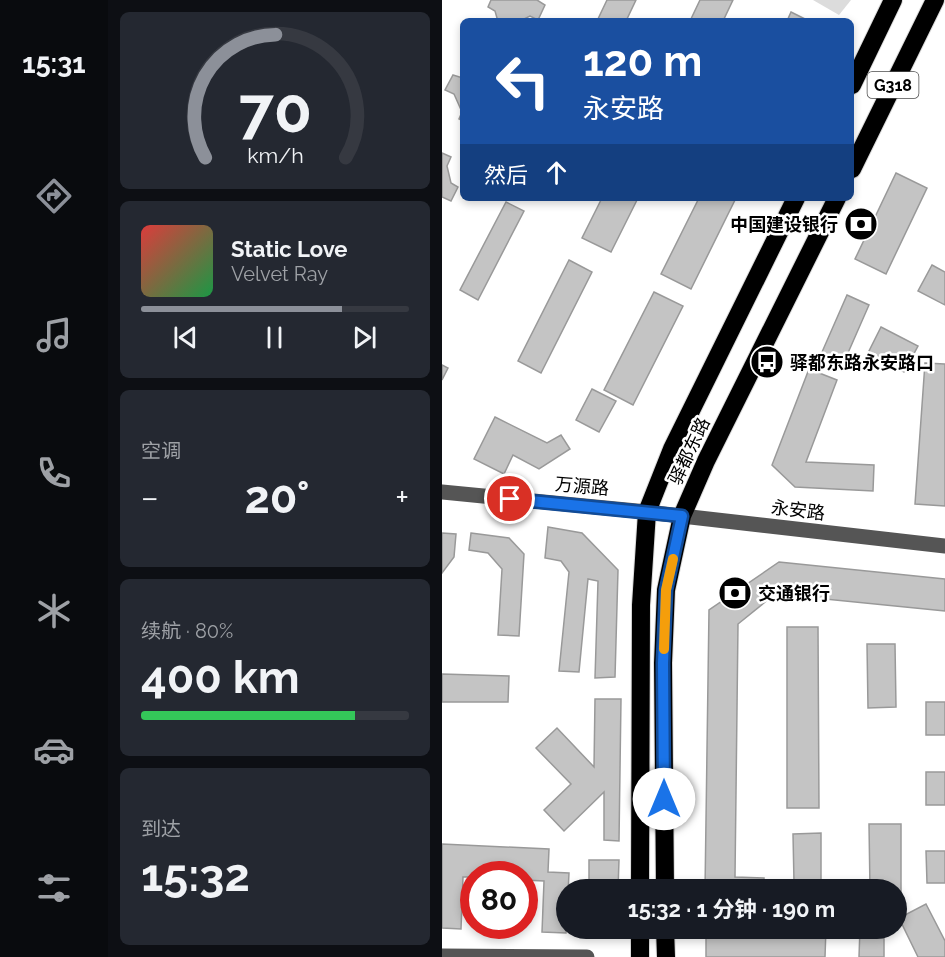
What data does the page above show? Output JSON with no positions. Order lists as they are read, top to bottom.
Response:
{
  "streets": {
    "highway": ["G318", "驿都东路"],
    "street": ["万源路", "永安路"]
  },
  "crossings": [
    ["驿都东路", "万源路"],
    ["驿都东路", "永安路"],
    ["万源路", "永安路"]
  ],
  "places": {
    "bank": ["中国建设银行", "交通银行"],
    "bus stop": ["驿都东路永安路口"]
  },
  "page": {
    "tabs": "15:31",
    "turn": ["120 m", "永安路"],
    "then": "然后",
    "song": ["Static Love", "Velvet Ray"],
    "tile": [
      "空调",
      ["续航 · 80%", "400 km"],
      ["到达", "15:32"]
    ],
    "heat": ["−", "20°", "+"],
    "limit": "80",
    "trip": "15:32 · 1 分钟 · 190 m",
    "gauge": ["70", "km/h"]
  }
}
